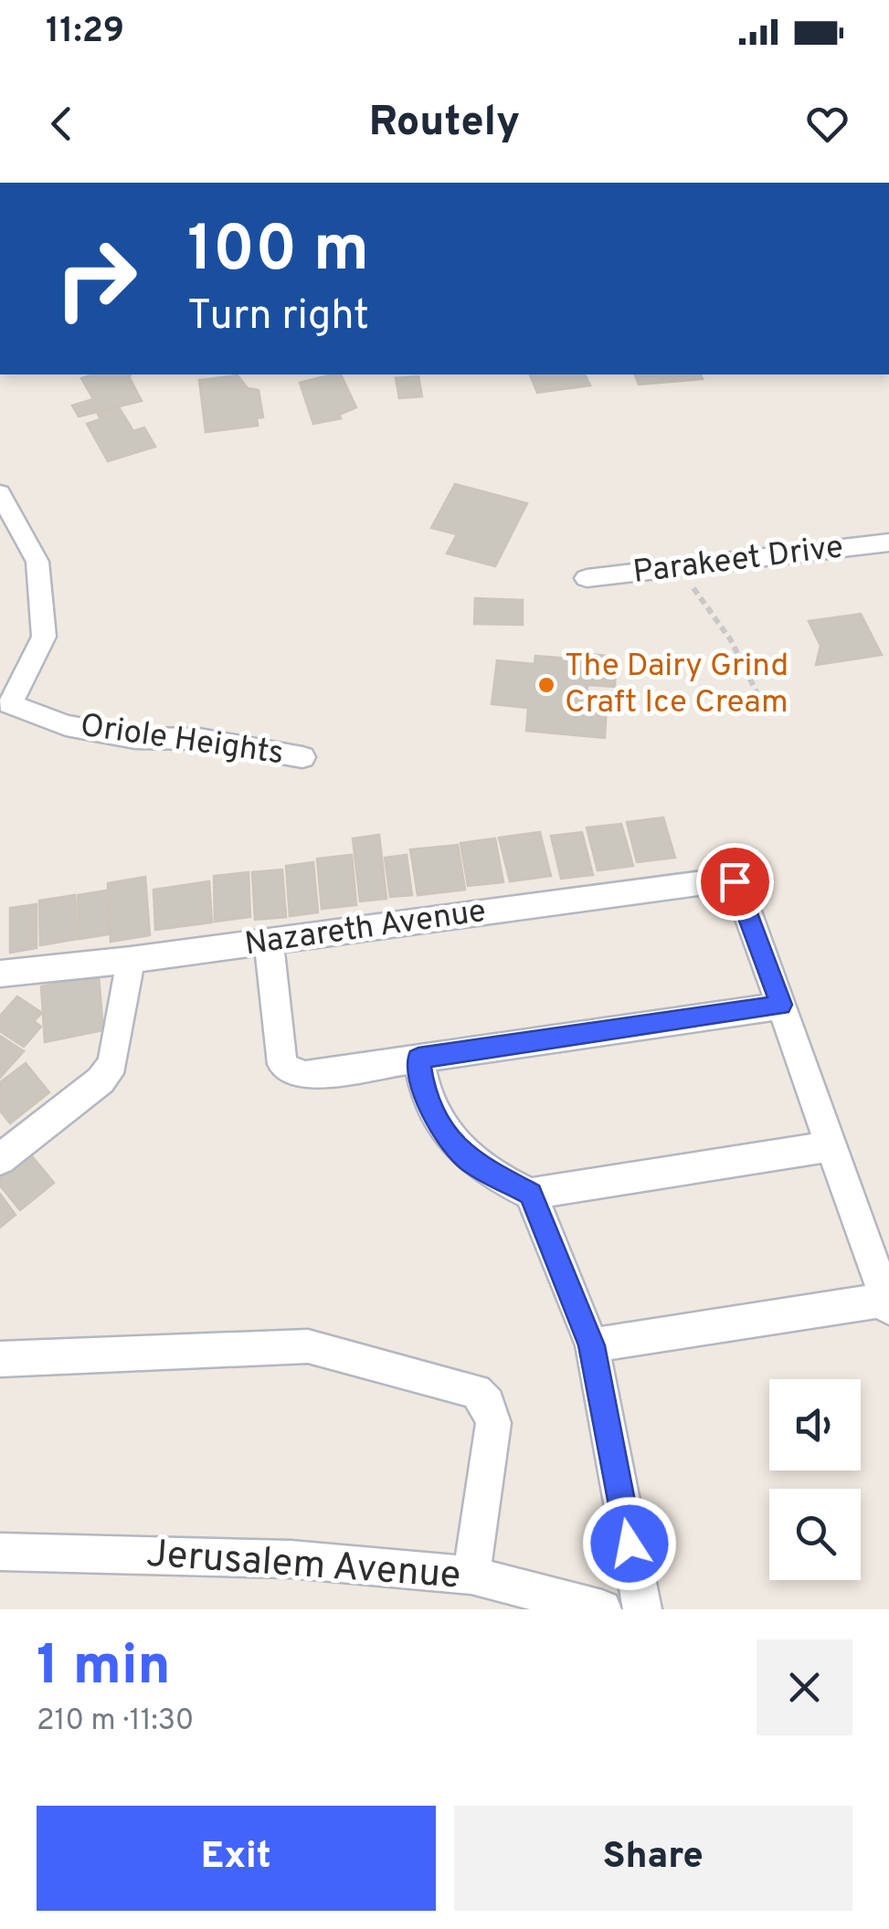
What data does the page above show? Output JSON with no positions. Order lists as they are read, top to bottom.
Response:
{
  "streets": {
    "street": [
      "Parakeet Drive",
      "Oriole Heights",
      "Nazareth Avenue",
      "Jerusalem Avenue"
    ]
  },
  "places": ["The Dairy Grind Craft Ice Cream"],
  "page": {
    "status": "11:29",
    "header": "Routely",
    "turn": ["100 m", "Turn right"],
    "heading": ["1 min", "210 m · 11:30"],
    "buttons": ["Exit", "Share"]
  }
}
